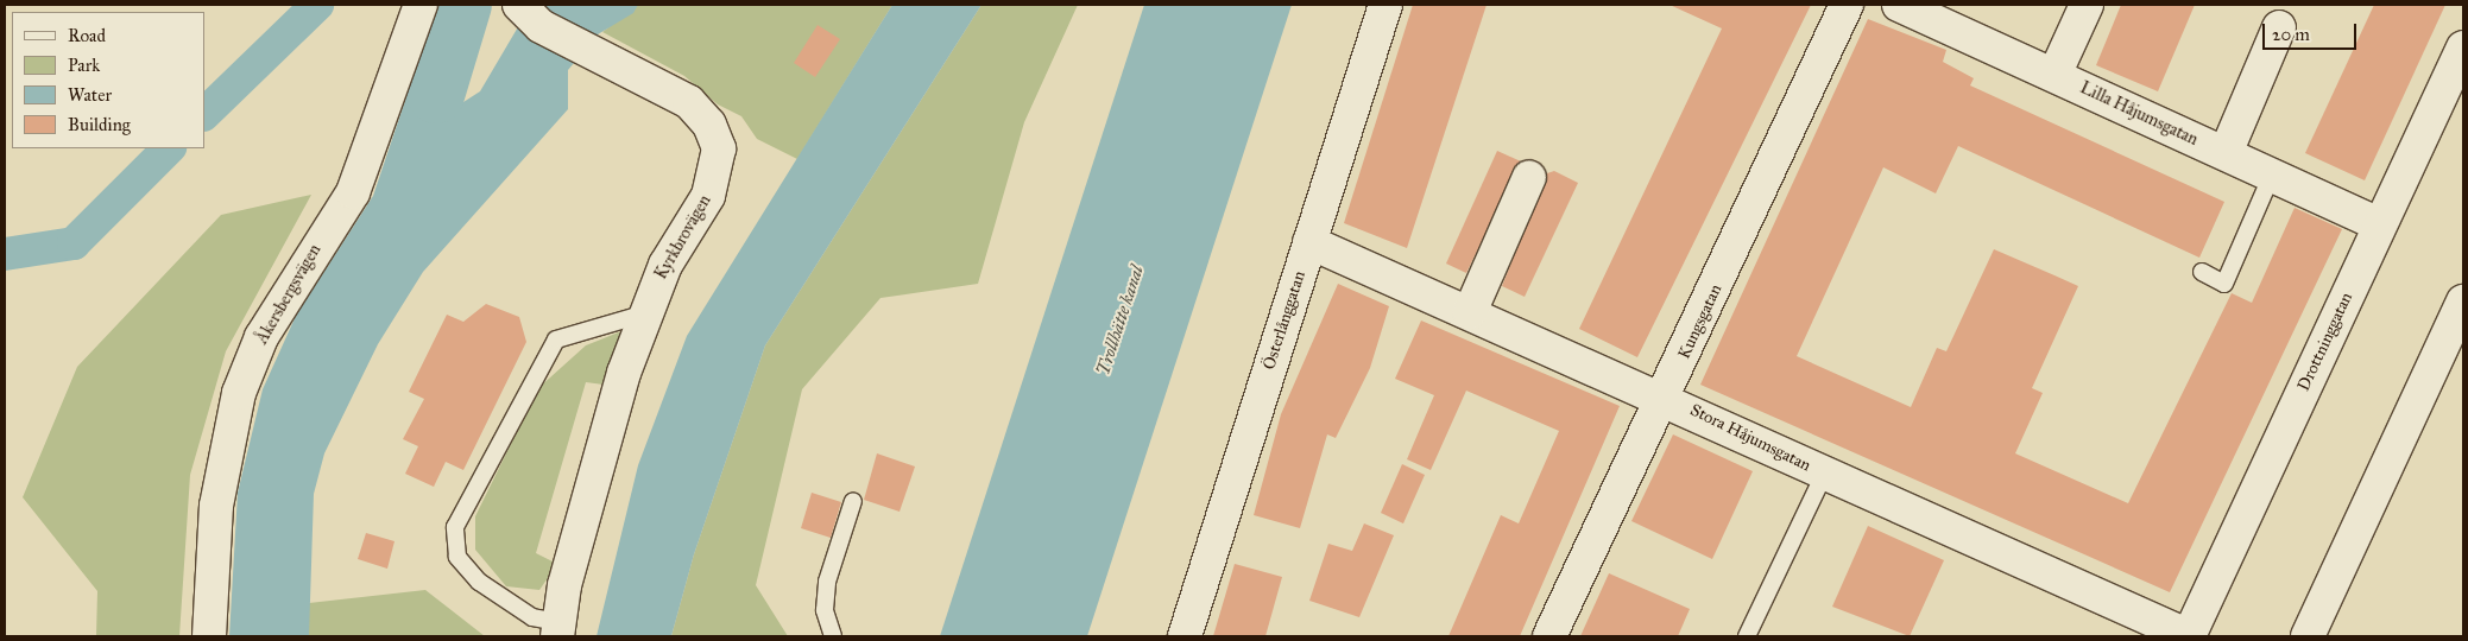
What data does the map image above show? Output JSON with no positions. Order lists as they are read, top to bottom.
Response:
{
  "streets": {
    "street": [
      "Lilla Håjumsgatan",
      "Kyrkbrovägen",
      "Åkersbergsvägen",
      "Österlånggatan",
      "Kungsgatan",
      "Drottninggatan",
      "Stora Håjumsgatan"
    ]
  },
  "crossings": [
    ["Lilla Håjumsgatan", "Drottninggatan"],
    ["Österlånggatan", "Stora Håjumsgatan"],
    ["Kungsgatan", "Stora Håjumsgatan"],
    ["Drottninggatan", "Stora Håjumsgatan"]
  ],
  "water": ["Trollhätte kanal"],
  "legend": [
    "Road",
    "Park",
    "Water",
    "Building"
  ],
  "scale_bar": "20 m"
}
